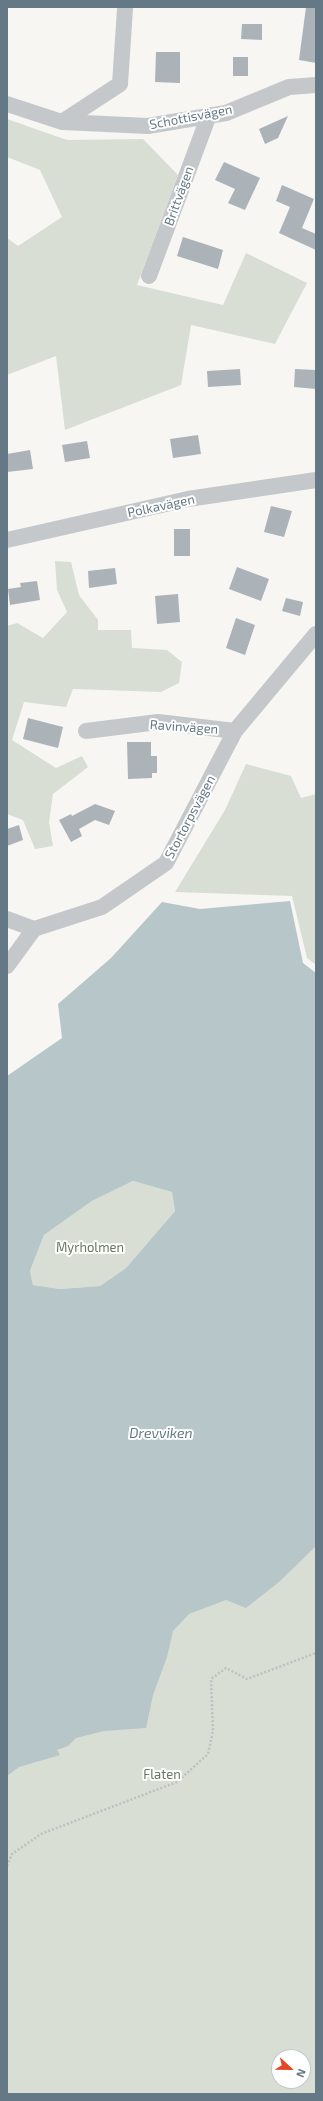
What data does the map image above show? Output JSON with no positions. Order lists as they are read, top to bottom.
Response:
{
  "streets": {
    "street": [
      "Schottisvägen",
      "Brittvägen",
      "Polkavägen",
      "Ravinvägen",
      "Stortorpsvägen"
    ]
  },
  "crossings": [
    ["Schottisvägen", "Brittvägen"],
    ["Ravinvägen", "Stortorpsvägen"]
  ],
  "water": ["Drevviken"],
  "parks": ["Myrholmen", "Flaten"],
  "north": "right"
}
